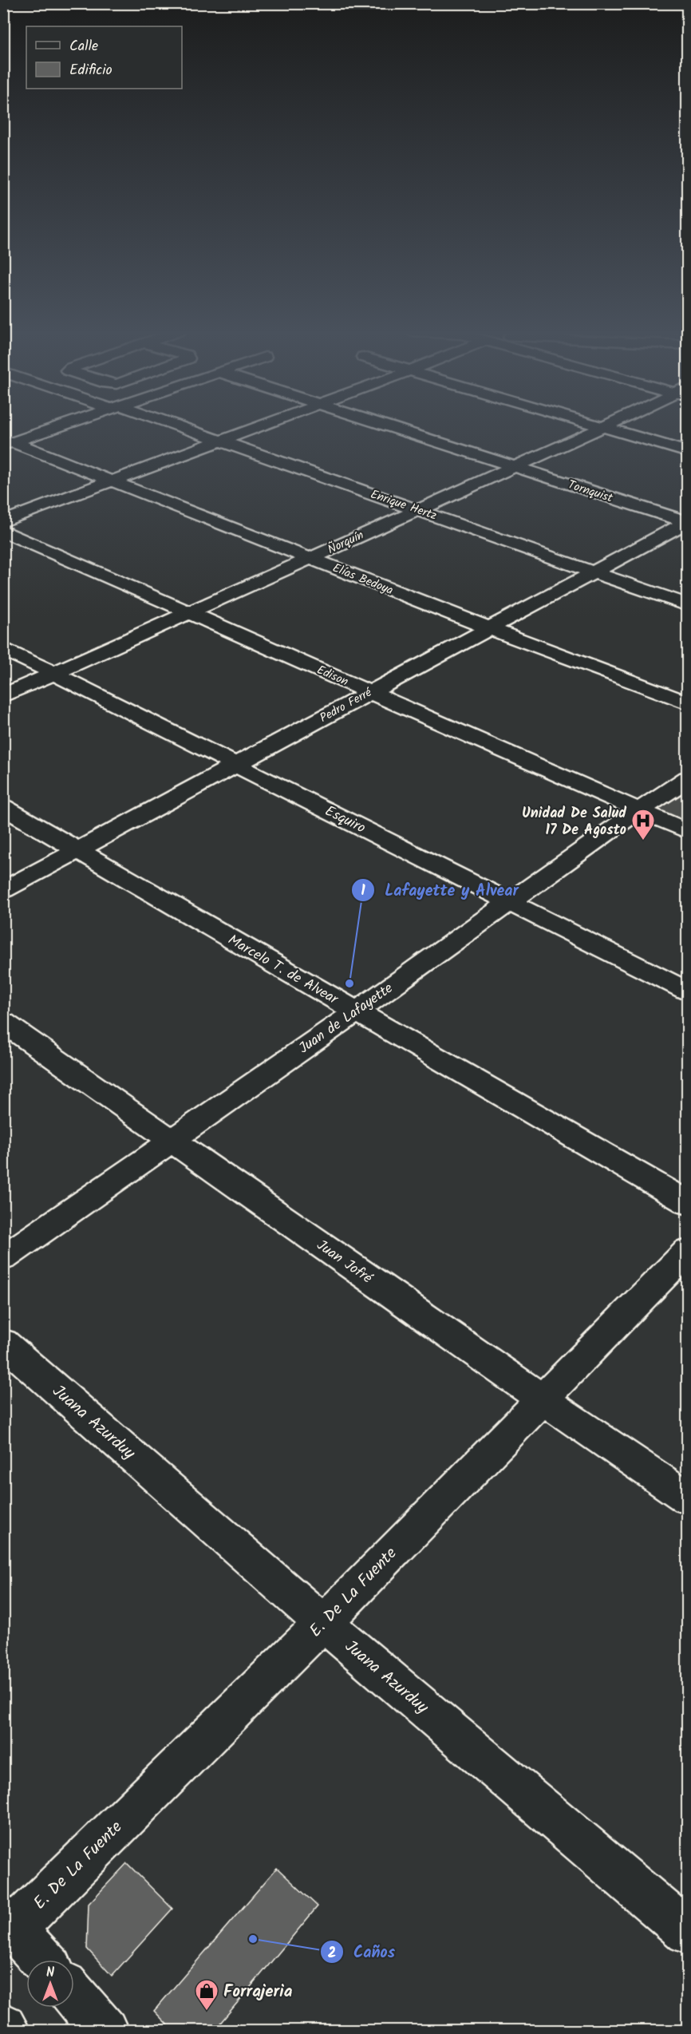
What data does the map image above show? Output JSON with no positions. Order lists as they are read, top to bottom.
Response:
{
  "streets": {
    "street": [
      "Tornquist",
      "Enrique Hertz",
      "Ñorquín",
      "Elías Bedoya",
      "Edison",
      "Pedro Ferré",
      "Esquiro",
      "Marcelo T. de Alvear",
      "Juan de Lafayette",
      "Juan Jofré",
      "Juana Azurduy",
      "E. De La Fuente"
    ]
  },
  "crossings": [
    ["Tornquist", "Ñorquín"],
    ["Tornquist", "Pedro Ferré"],
    ["Enrique Hertz", "Ñorquín"],
    ["Enrique Hertz", "Pedro Ferré"],
    ["Ñorquín", "Elías Bedoya"],
    ["Ñorquín", "Edison"],
    ["Ñorquín", "Esquiro"],
    ["Elías Bedoya", "Pedro Ferré"],
    ["Edison", "Pedro Ferré"],
    ["Edison", "Juan de Lafayette"],
    ["Pedro Ferré", "Esquiro"],
    ["Pedro Ferré", "Marcelo T. de Alvear"],
    ["Esquiro", "Juan de Lafayette"],
    ["Marcelo T. de Alvear", "Juan de Lafayette"],
    ["Juan de Lafayette", "Juan Jofré"],
    ["Juan Jofré", "E. De La Fuente"],
    ["Juana Azurduy", "E. De La Fuente"]
  ],
  "places": {
    "hospital": ["Unidad De Salud 17 De Agosto"],
    "other": ["Lafayette y Alvear", "Caños"],
    "shop": ["Forrajeria"]
  },
  "legend": ["Calle", "Edificio"],
  "north": "top"
}
